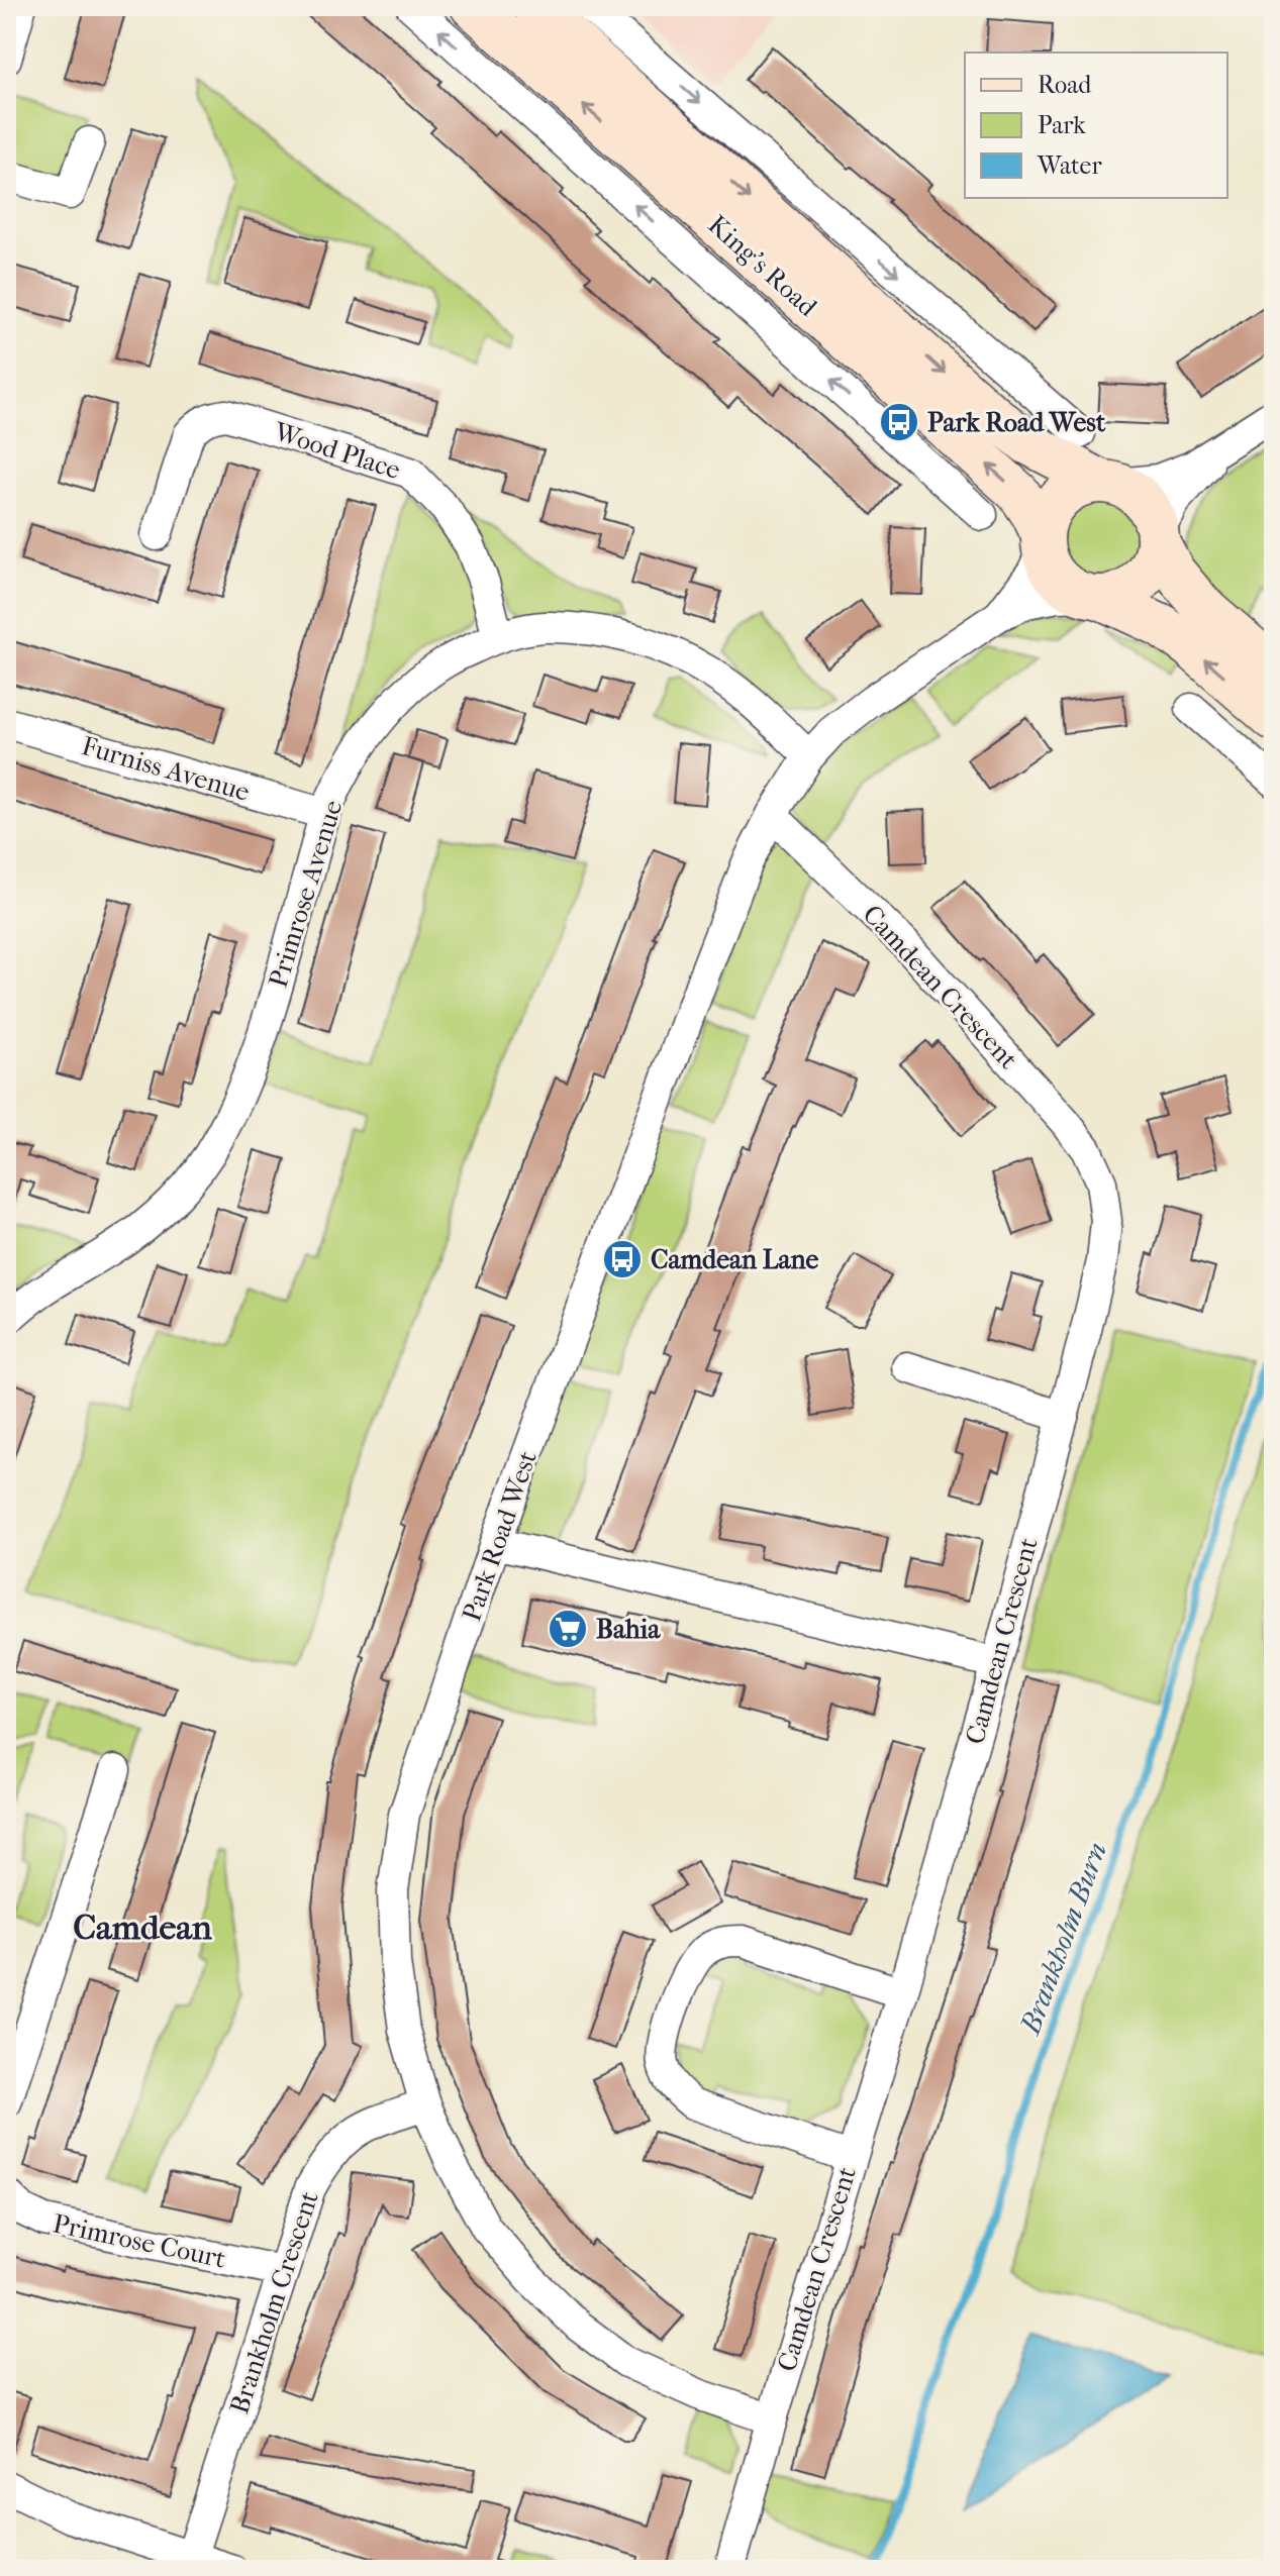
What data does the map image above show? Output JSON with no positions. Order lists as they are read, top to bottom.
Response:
{
  "streets": {
    "main road": ["King's Road"],
    "street": [
      "Wood Place",
      "Furniss Avenue",
      "Primrose Avenue",
      "Camdean Crescent",
      "Park Road West",
      "Primrose Court",
      "Brankholm Crescent"
    ]
  },
  "crossings": [
    ["King's Road", "Park Road West"],
    ["Wood Place", "Primrose Avenue"],
    ["Furniss Avenue", "Primrose Avenue"],
    ["Primrose Avenue", "Park Road West"],
    ["Camdean Crescent", "Park Road West"],
    ["Park Road West", "Brankholm Crescent"],
    ["Primrose Court", "Brankholm Crescent"]
  ],
  "districts": ["Camdean"],
  "water": ["Brankholm Burn"],
  "places": {
    "bus stop": ["Park Road West", "Camdean Lane"],
    "supermarket": ["Bahia"]
  },
  "legend": ["Road", "Park", "Water"]
}
